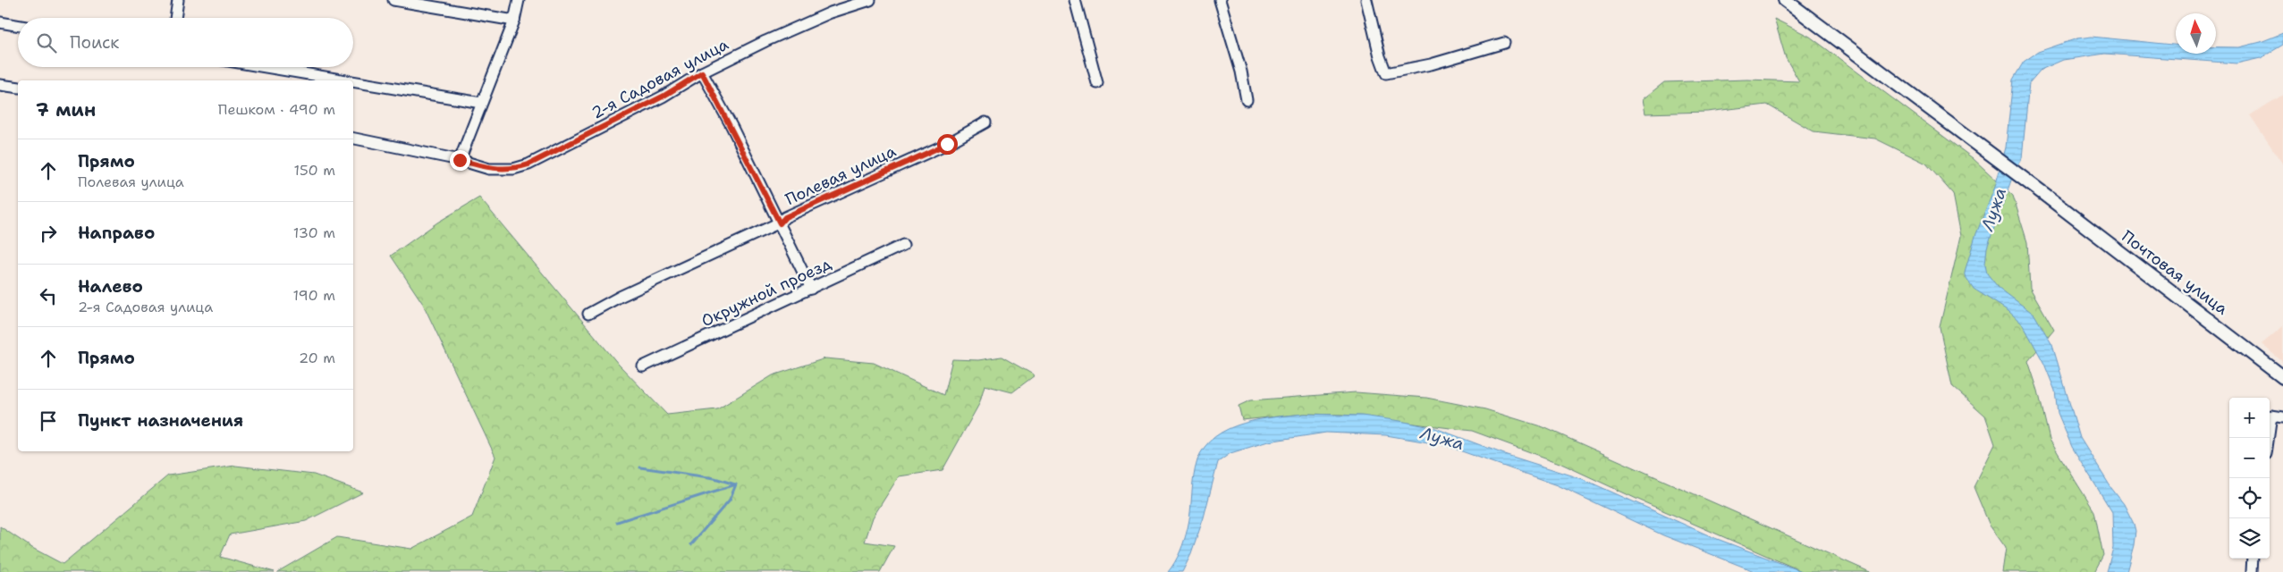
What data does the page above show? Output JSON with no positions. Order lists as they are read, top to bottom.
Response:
{
  "streets": {
    "street": [
      "2-я Садовая улица",
      "Полевая улица",
      "Почтовая улица",
      "Окружной проезд"
    ]
  },
  "water": ["Лужа"],
  "north": "top",
  "page": {
    "search": "Поиск",
    "heading": ["7 мин", "Пешком · 490 m"],
    "list": [
      ["Прямо", "Полевая улица", "150 m"],
      ["Направо", "130 m"],
      ["Налево", "2-я Садовая улица", "190 m"],
      ["Прямо", "20 m"],
      "Пункт назначения"
    ],
    "map_buttons": ["+", "−"]
  }
}
